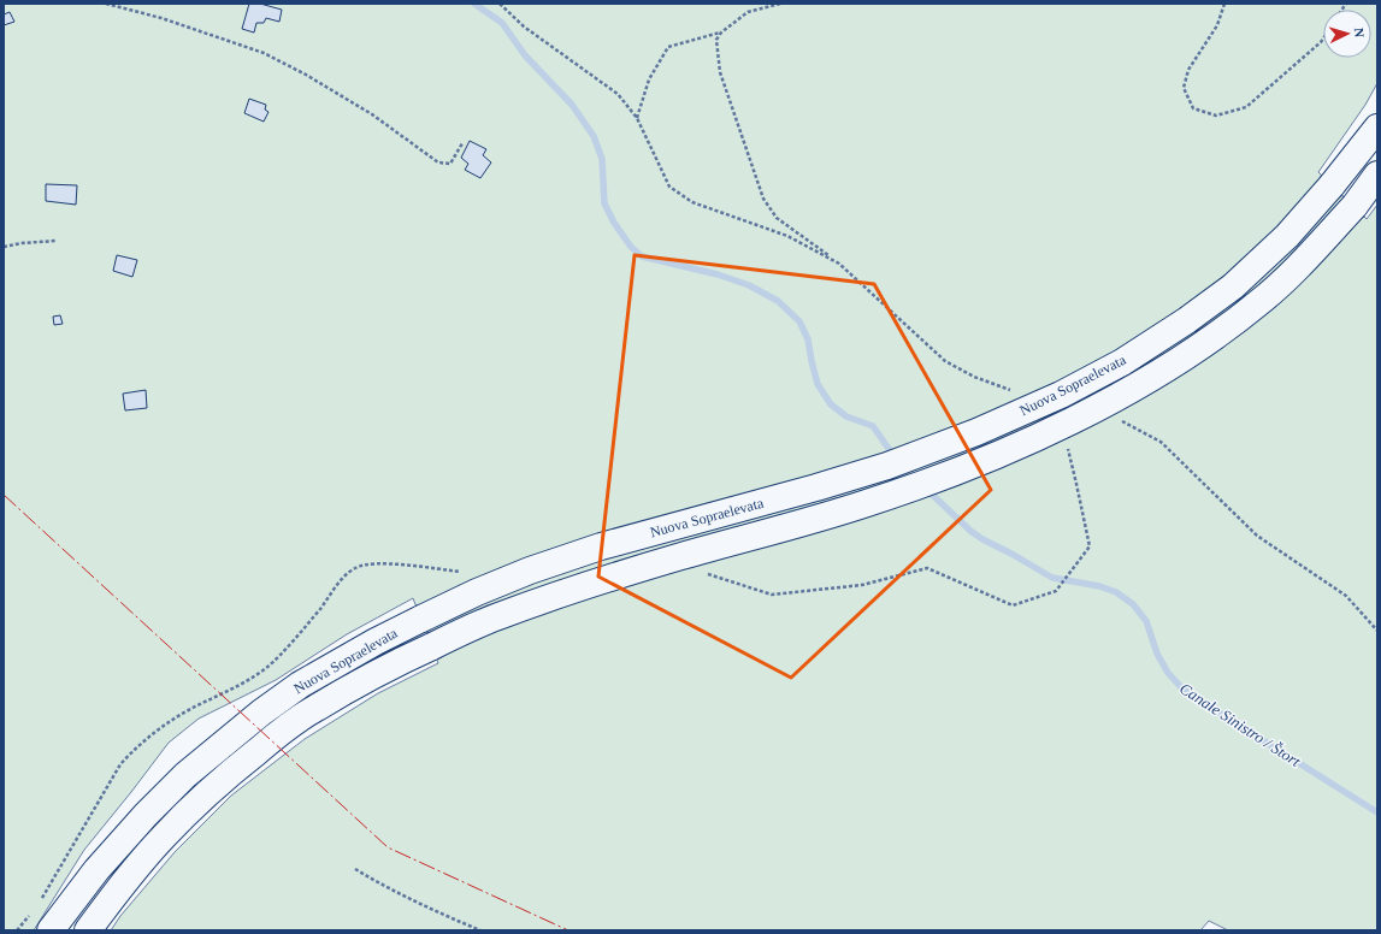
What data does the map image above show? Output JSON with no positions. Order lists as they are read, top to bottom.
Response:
{
  "streets": {
    "highway": ["Nuova Sopraelevata"]
  },
  "water": ["Canale Sinistro / Štort"],
  "north": "right"
}
